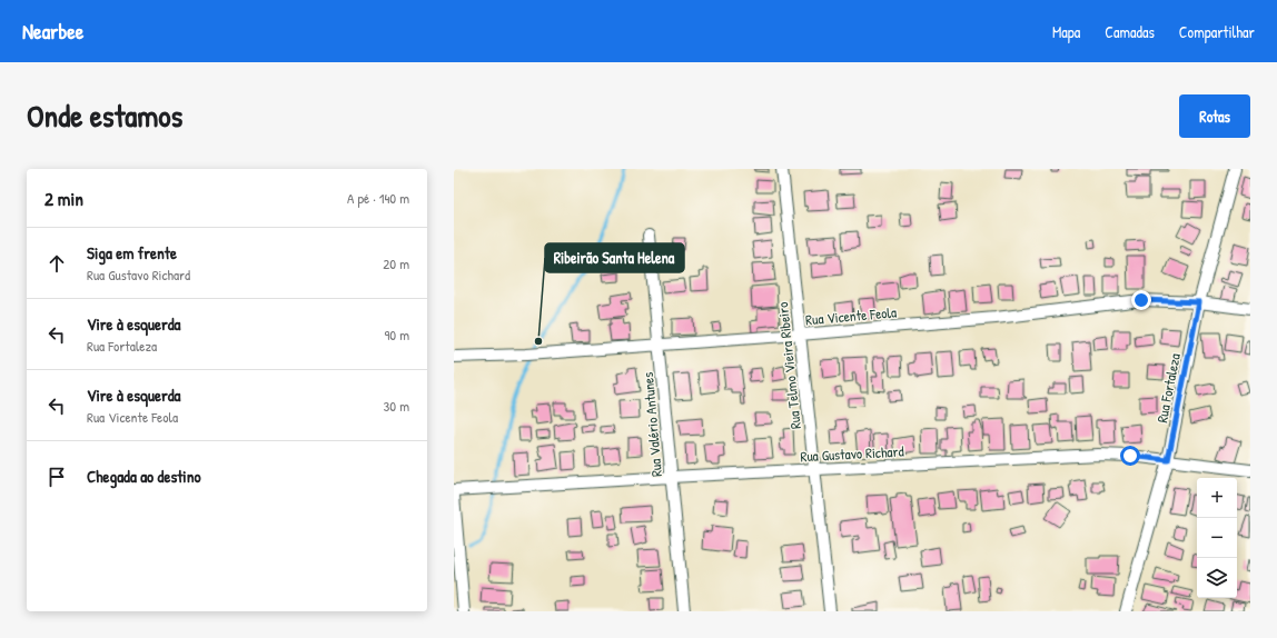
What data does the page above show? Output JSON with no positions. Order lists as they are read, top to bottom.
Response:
{
  "streets": {
    "street": [
      "Rua Vicente Feola",
      "Rua Telmo Vieira Ribeiro",
      "Rua Fortaleza",
      "Rua Valério Antunes",
      "Rua Gustavo Richard"
    ]
  },
  "crossings": [
    ["Rua Vicente Feola", "Rua Telmo Vieira Ribeiro"],
    ["Rua Vicente Feola", "Rua Fortaleza"],
    ["Rua Vicente Feola", "Rua Valério Antunes"],
    ["Rua Telmo Vieira Ribeiro", "Rua Gustavo Richard"],
    ["Rua Fortaleza", "Rua Gustavo Richard"],
    ["Rua Valério Antunes", "Rua Gustavo Richard"]
  ],
  "places": ["Ribeirão Santa Helena"],
  "page": {
    "header": "Nearbee",
    "nav": ["Mapa", "Camadas", "Compartilhar"],
    "title": "Onde estamos",
    "buttons": "Rotas",
    "heading": ["2 min", "A pé · 140 m"],
    "list": [
      ["Siga em frente", "Rua Gustavo Richard", "20 m"],
      ["Vire à esquerda", "Rua Fortaleza", "90 m"],
      ["Vire à esquerda", "Rua Vicente Feola", "30 m"],
      "Chegada ao destino"
    ],
    "map_buttons": ["+", "−"]
  }
}
